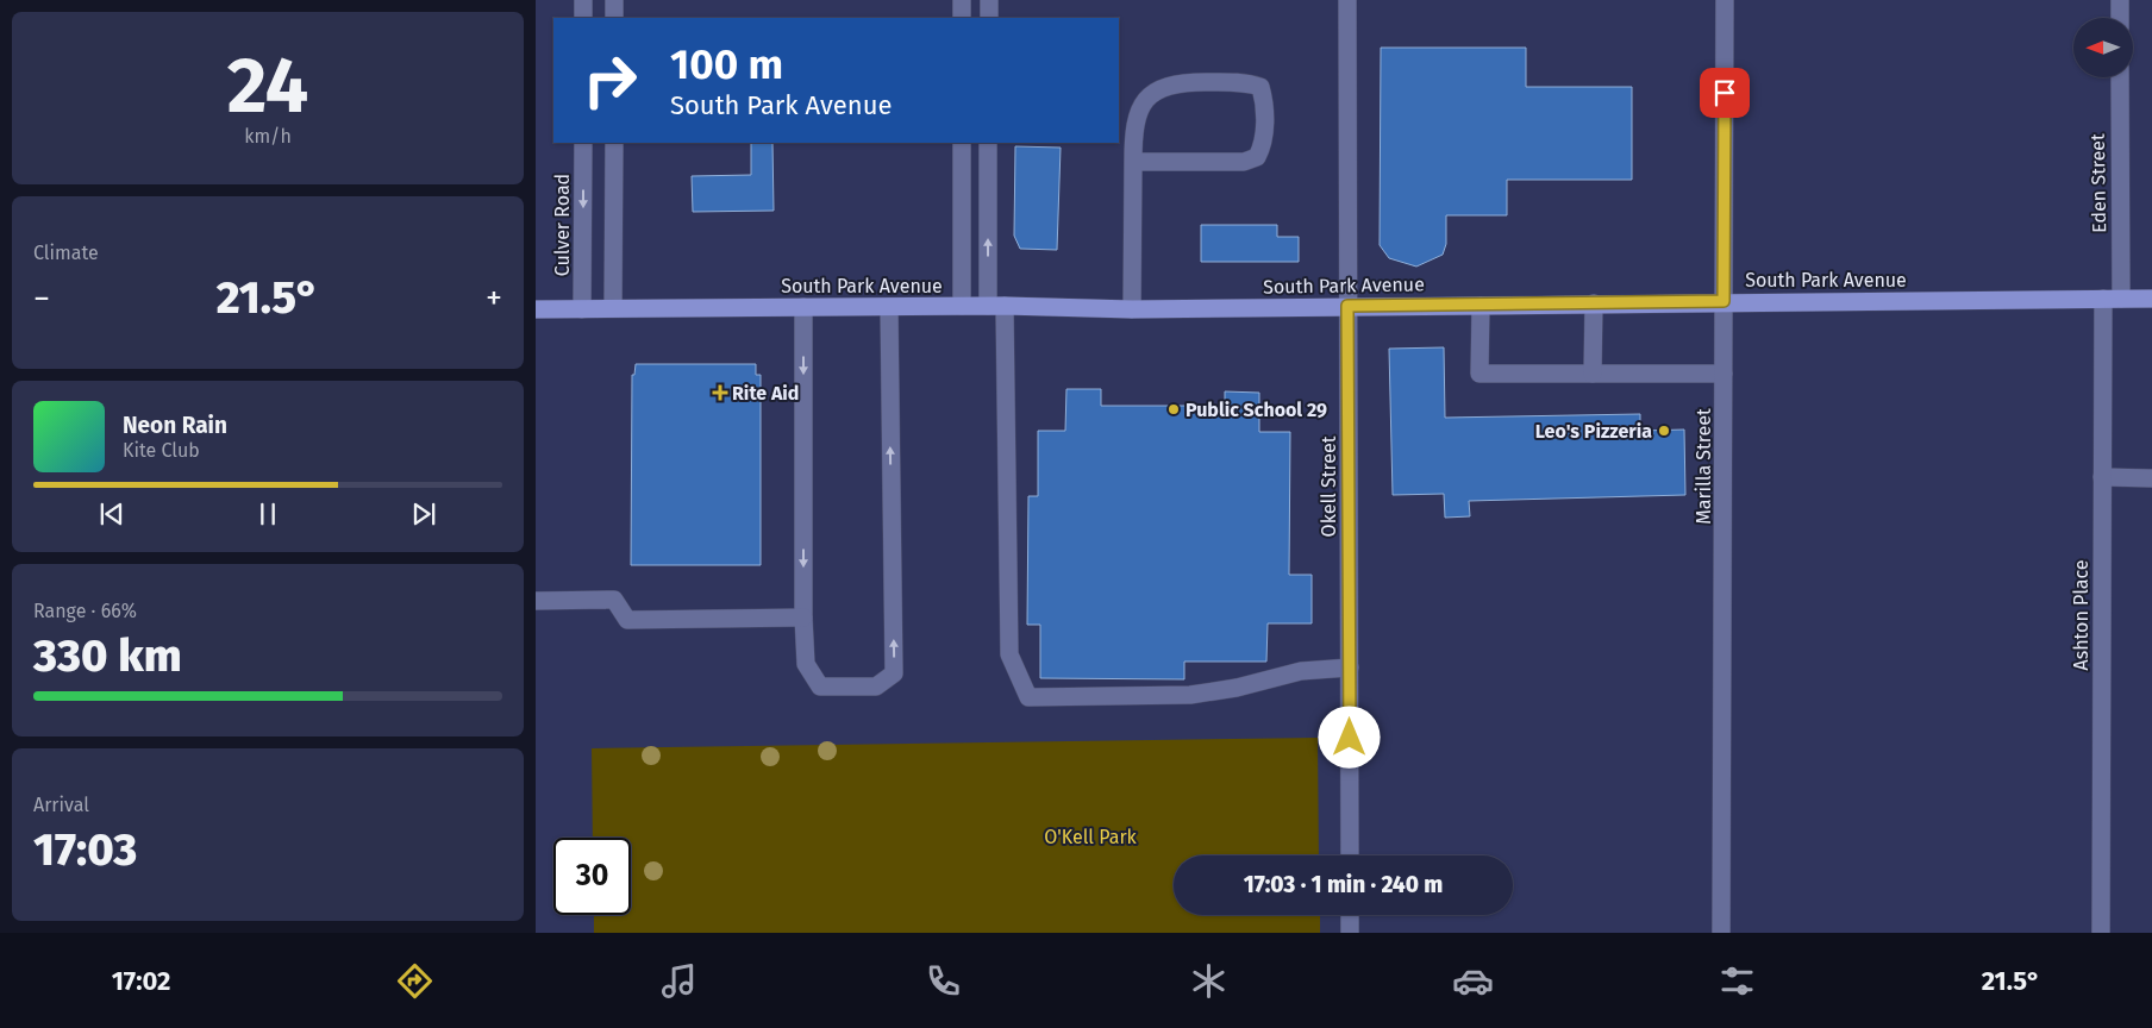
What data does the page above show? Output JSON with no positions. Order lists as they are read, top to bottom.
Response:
{
  "streets": {
    "main road": ["South Park Avenue"],
    "street": [
      "Eden Street",
      "Culver Road",
      "Marilla Street",
      "Okell Street",
      "Ashton Place"
    ]
  },
  "crossings": [
    ["Eden Street", "South Park Avenue"],
    ["Eden Street", "Ashton Place"],
    ["Culver Road", "South Park Avenue"],
    ["South Park Avenue", "Marilla Street"],
    ["South Park Avenue", "Okell Street"],
    ["South Park Avenue", "Ashton Place"]
  ],
  "parks": ["O'Kell Park"],
  "places": {
    "health": ["Rite Aid"],
    "other": ["Public School 29", "Leo's Pizzeria"]
  },
  "north": "left",
  "page": {
    "tile": [
      ["24", "km/h"],
      "Climate",
      ["Range · 66%", "330 km"],
      ["Arrival", "17:03"]
    ],
    "turn": ["100 m", "South Park Avenue"],
    "heat": ["−", "21.5°", "+"],
    "song": ["Neon Rain", "Kite Club"],
    "limit": "30",
    "trip": "17:03 · 1 min · 240 m",
    "tabs": ["17:02", "21.5°"]
  }
}
